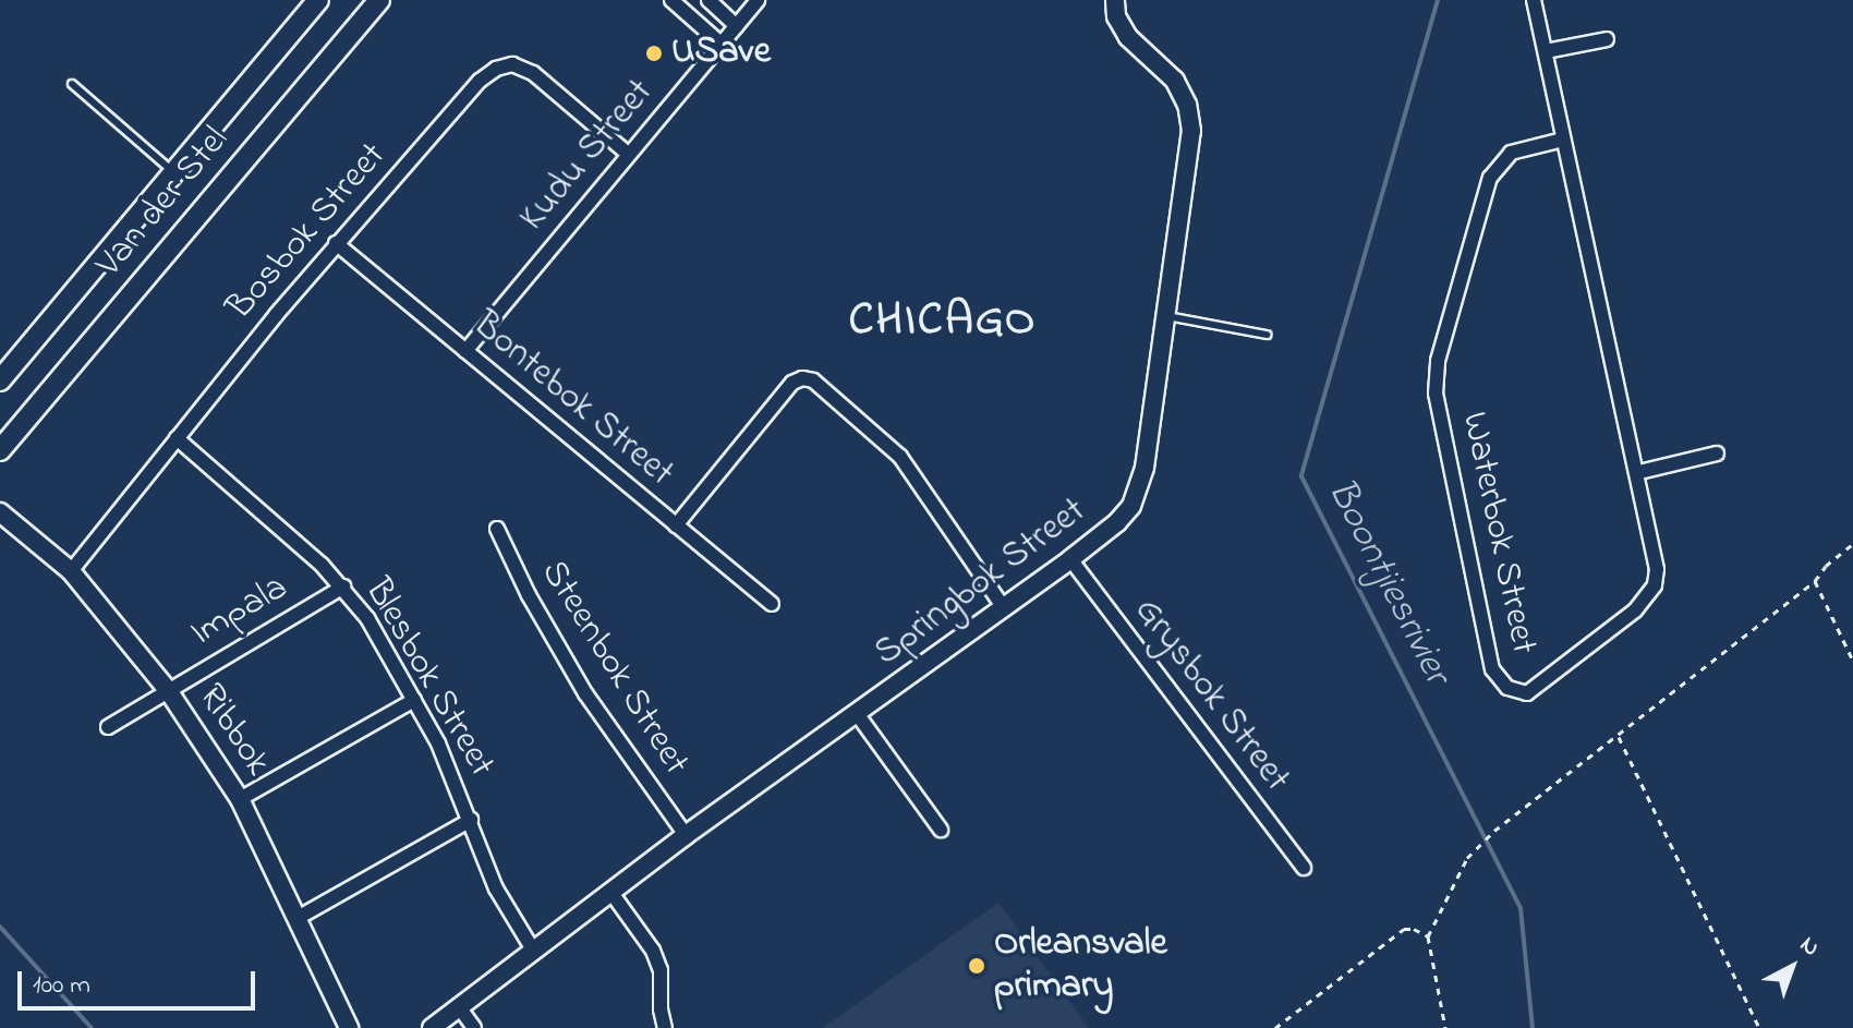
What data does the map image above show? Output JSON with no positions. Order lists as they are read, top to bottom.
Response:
{
  "streets": {
    "main road": ["Van der Stel"],
    "street": [
      "Kudu Street",
      "Bosbok Street",
      "Bontebok Street",
      "Waterbok Street",
      "Springbok Street",
      "Impala",
      "Steenbok Street",
      "Blesbok Street",
      "Grysbok Street",
      "Ribbok"
    ]
  },
  "crossings": [
    ["Kudu Street", "Bosbok Street"],
    ["Kudu Street", "Bontebok Street"],
    ["Bosbok Street", "Bontebok Street"],
    ["Bosbok Street", "Blesbok Street"],
    ["Bosbok Street", "Ribbok"],
    ["Springbok Street", "Steenbok Street"],
    ["Springbok Street", "Blesbok Street"],
    ["Springbok Street", "Grysbok Street"],
    ["Impala", "Blesbok Street"],
    ["Impala", "Ribbok"]
  ],
  "districts": ["CHICAGO"],
  "water": ["Boontjiesrivier"],
  "places": ["USave", "Orleansvale primary"],
  "scale_bar": "100 m",
  "north": "top right"
}
